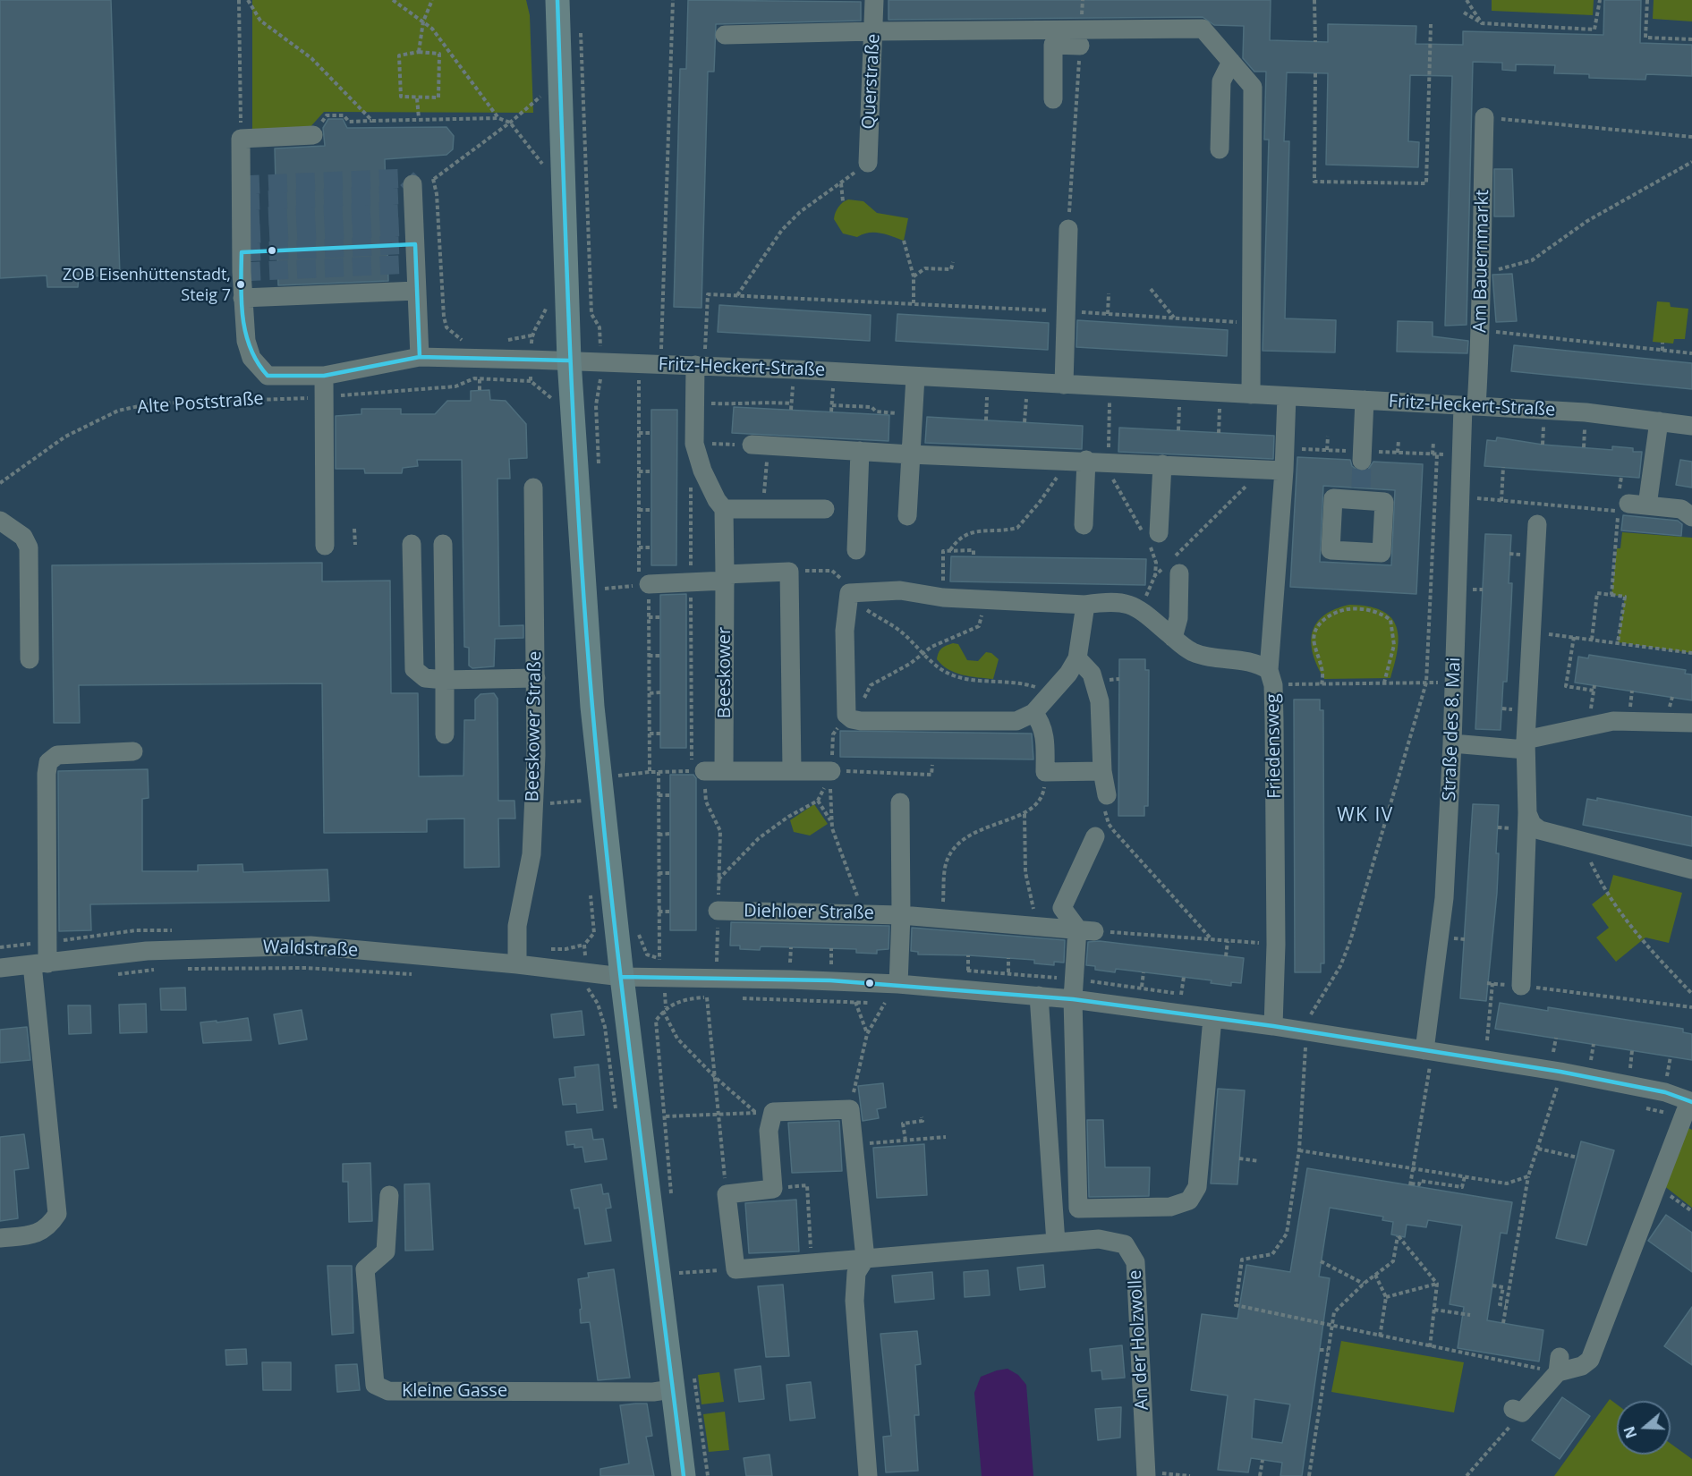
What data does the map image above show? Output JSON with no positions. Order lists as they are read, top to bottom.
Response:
{
  "streets": {
    "street": [
      "Querstraße",
      "Am Bauernmarkt",
      "Fritz-Heckert-Straße",
      "Alte Poststraße",
      "Beeskower",
      "Beeskower Straße",
      "Straße des 8. Mai",
      "Friedensweg",
      "Diehloer Straße",
      "Waldstraße",
      "An der Holzwolle",
      "Kleine Gasse"
    ]
  },
  "crossings": [
    ["Am Bauernmarkt", "Fritz-Heckert-Straße"],
    ["Am Bauernmarkt", "Straße des 8. Mai"],
    ["Fritz-Heckert-Straße", "Alte Poststraße"],
    ["Fritz-Heckert-Straße", "Straße des 8. Mai"],
    ["Beeskower Straße", "Waldstraße"]
  ],
  "districts": ["WK IV"],
  "places": ["ZOB Eisenhüttenstadt, Steig 7"],
  "north": "left"
}
